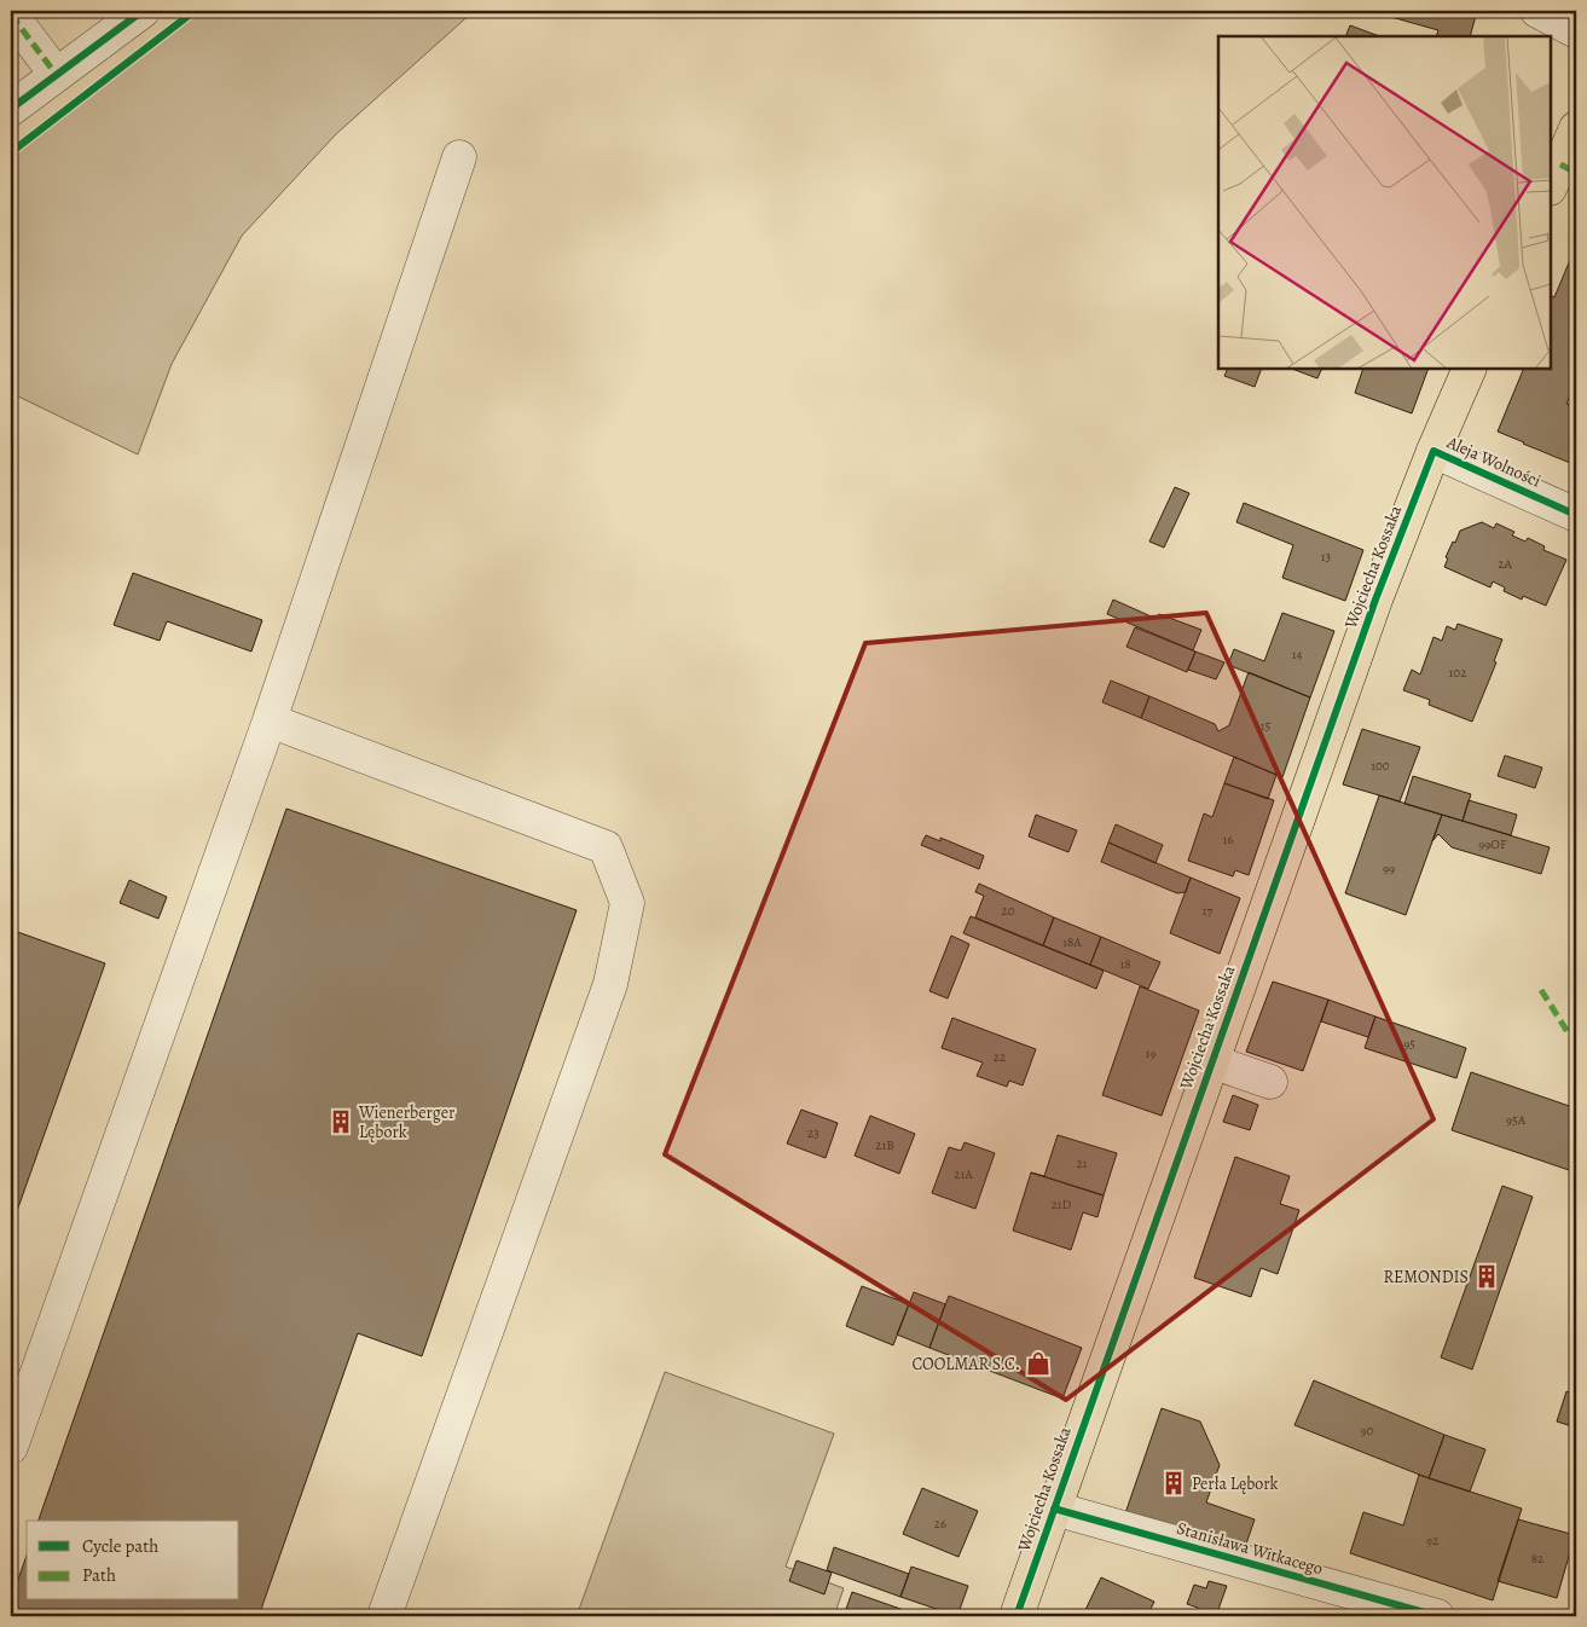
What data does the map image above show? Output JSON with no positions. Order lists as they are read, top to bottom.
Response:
{
  "streets": {
    "main road": ["Wojciecha Kossaka"],
    "street": ["Aleja Wolności", "Stanisława Witkacego"]
  },
  "crossings": [
    ["Aleja Wolności", "Wojciecha Kossaka"],
    ["Wojciecha Kossaka", "Stanisława Witkacego"]
  ],
  "places": {
    "building": ["Wienerberger Lębork", "REMONDIS", "Perła Lębork"],
    "shop": ["COOLMAR S.C."]
  },
  "house_numbers": [
    "13",
    "2A",
    "14",
    "102",
    "15",
    "100",
    "16",
    "99OF",
    "99",
    "20",
    "17",
    "18A",
    "18",
    "95",
    "19",
    "22",
    "95A",
    "23",
    "21B",
    "21",
    "21A",
    "21D",
    "90",
    "26",
    "92",
    "82"
  ],
  "legend": ["Cycle path", "Path"]
}
